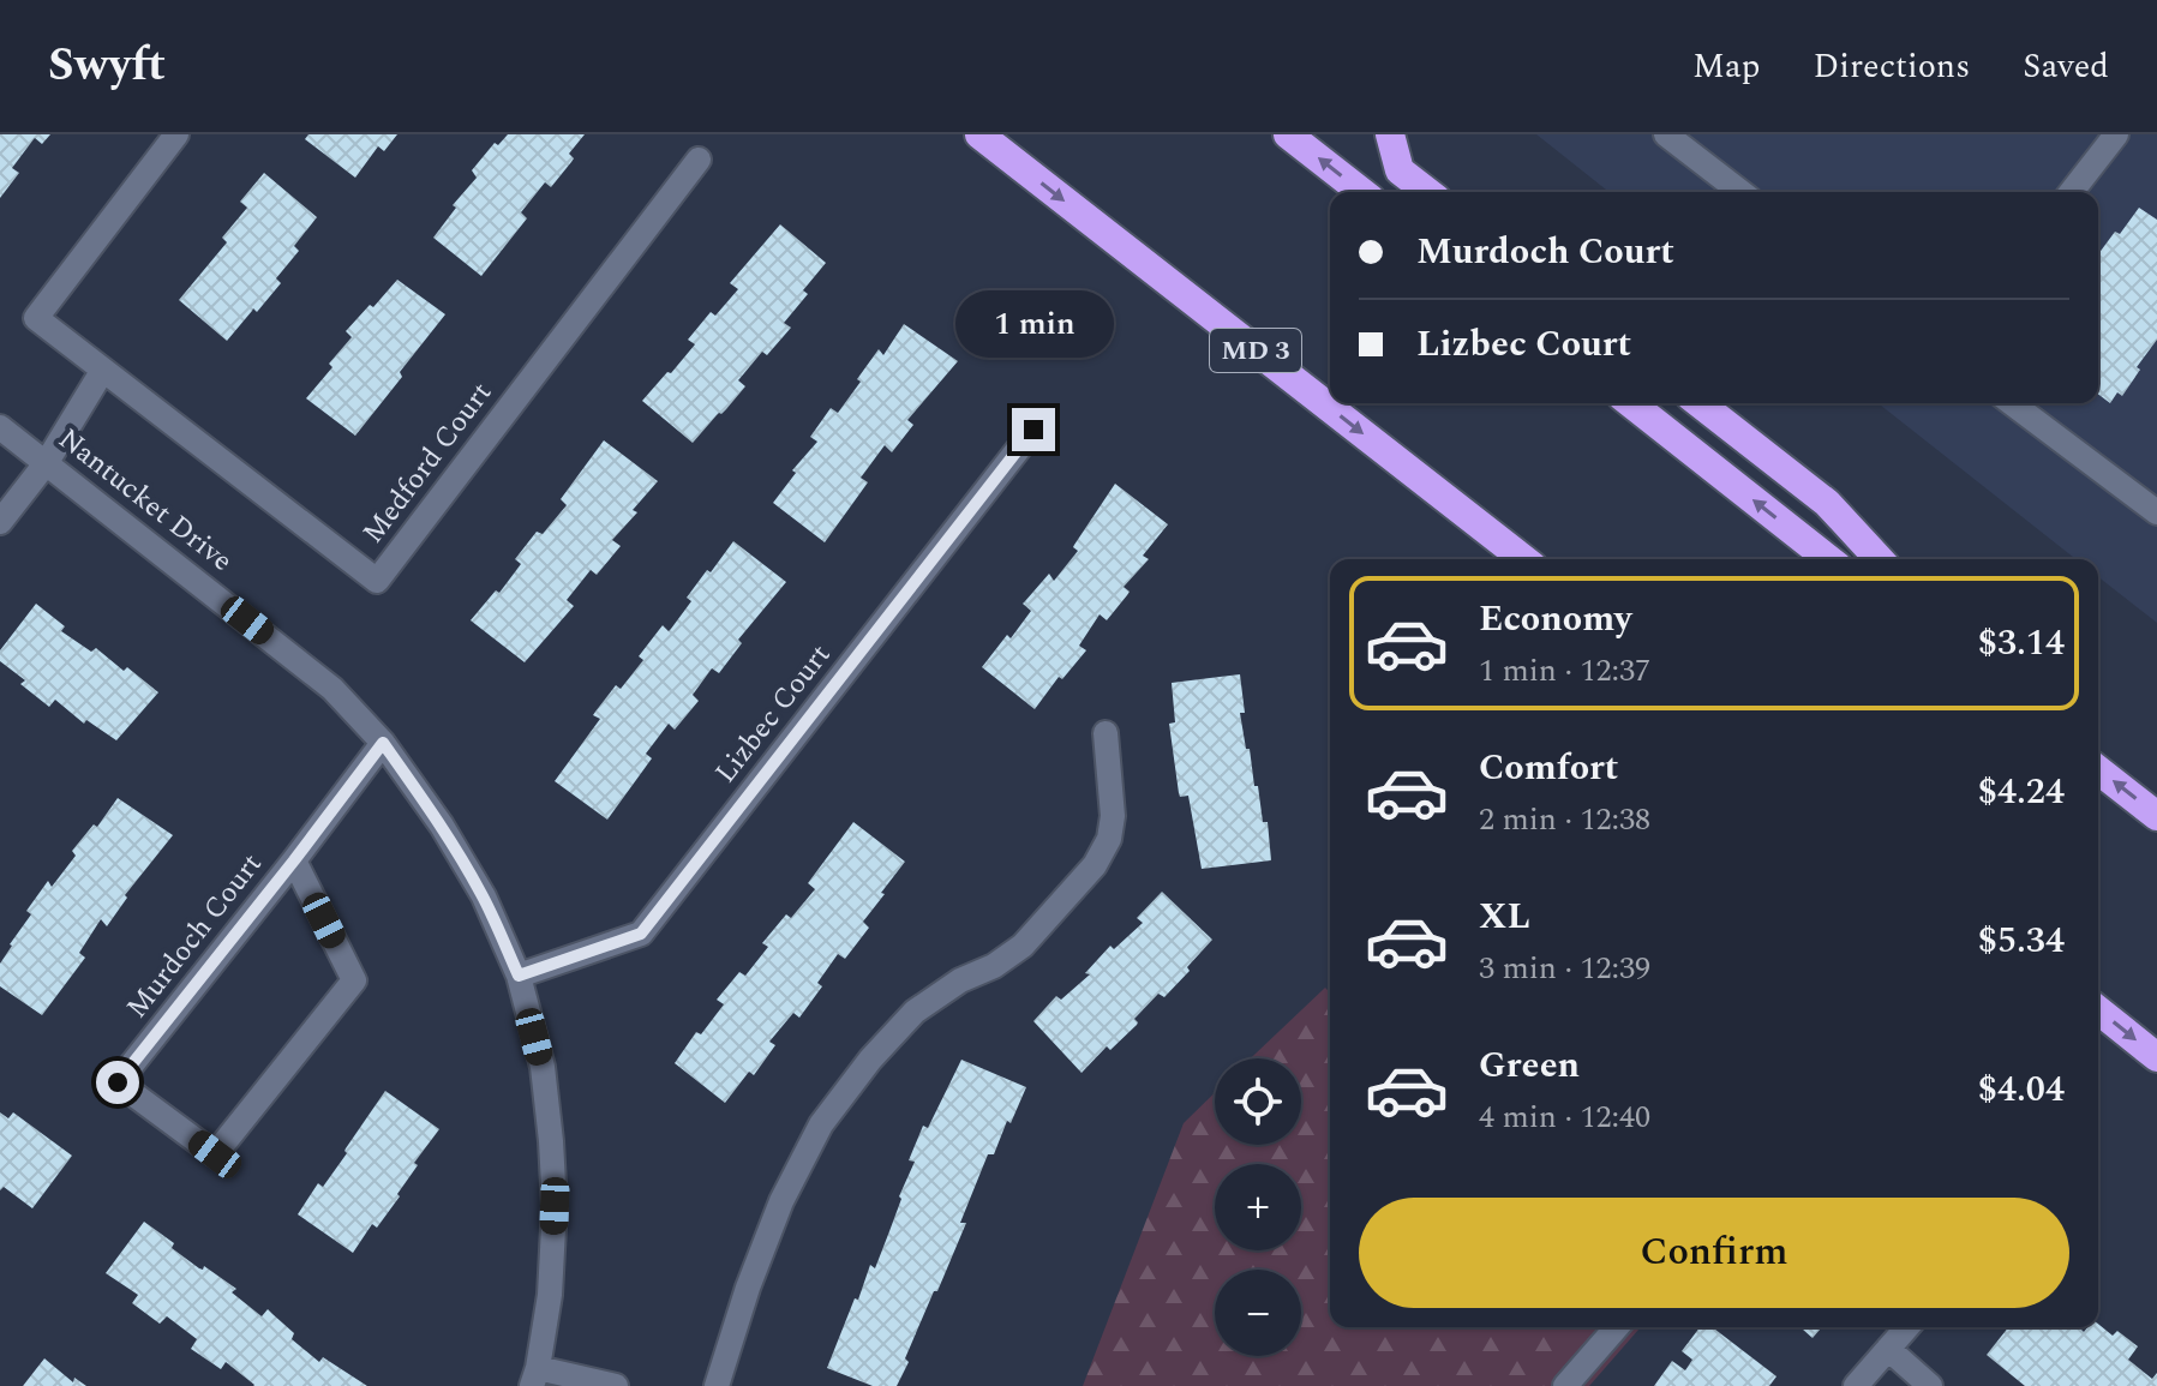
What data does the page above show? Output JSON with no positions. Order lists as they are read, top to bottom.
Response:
{
  "streets": {
    "highway": ["MD 3"],
    "street": [
      "Medford Court",
      "Nantucket Drive",
      "Lizbec Court",
      "Murdoch Court"
    ]
  },
  "crossings": [
    ["Nantucket Drive", "Lizbec Court"],
    ["Nantucket Drive", "Murdoch Court"]
  ],
  "page": {
    "header": "Swyft",
    "nav": ["Map", "Directions", "Saved"],
    "banner": ["Murdoch Court", "Lizbec Court"],
    "bubble": "1 min",
    "list": [
      {
        "name": "Economy",
        "note": "1 min · 12:37",
        "value": "$3.14"
      },
      {
        "name": "Comfort",
        "note": "2 min · 12:38",
        "value": "$4.24"
      },
      {
        "name": "XL",
        "note": "3 min · 12:39",
        "value": "$5.34"
      },
      {
        "name": "Green",
        "note": "4 min · 12:40",
        "value": "$4.04"
      }
    ],
    "map_buttons": ["+", "−"],
    "buttons": "Confirm"
  }
}
